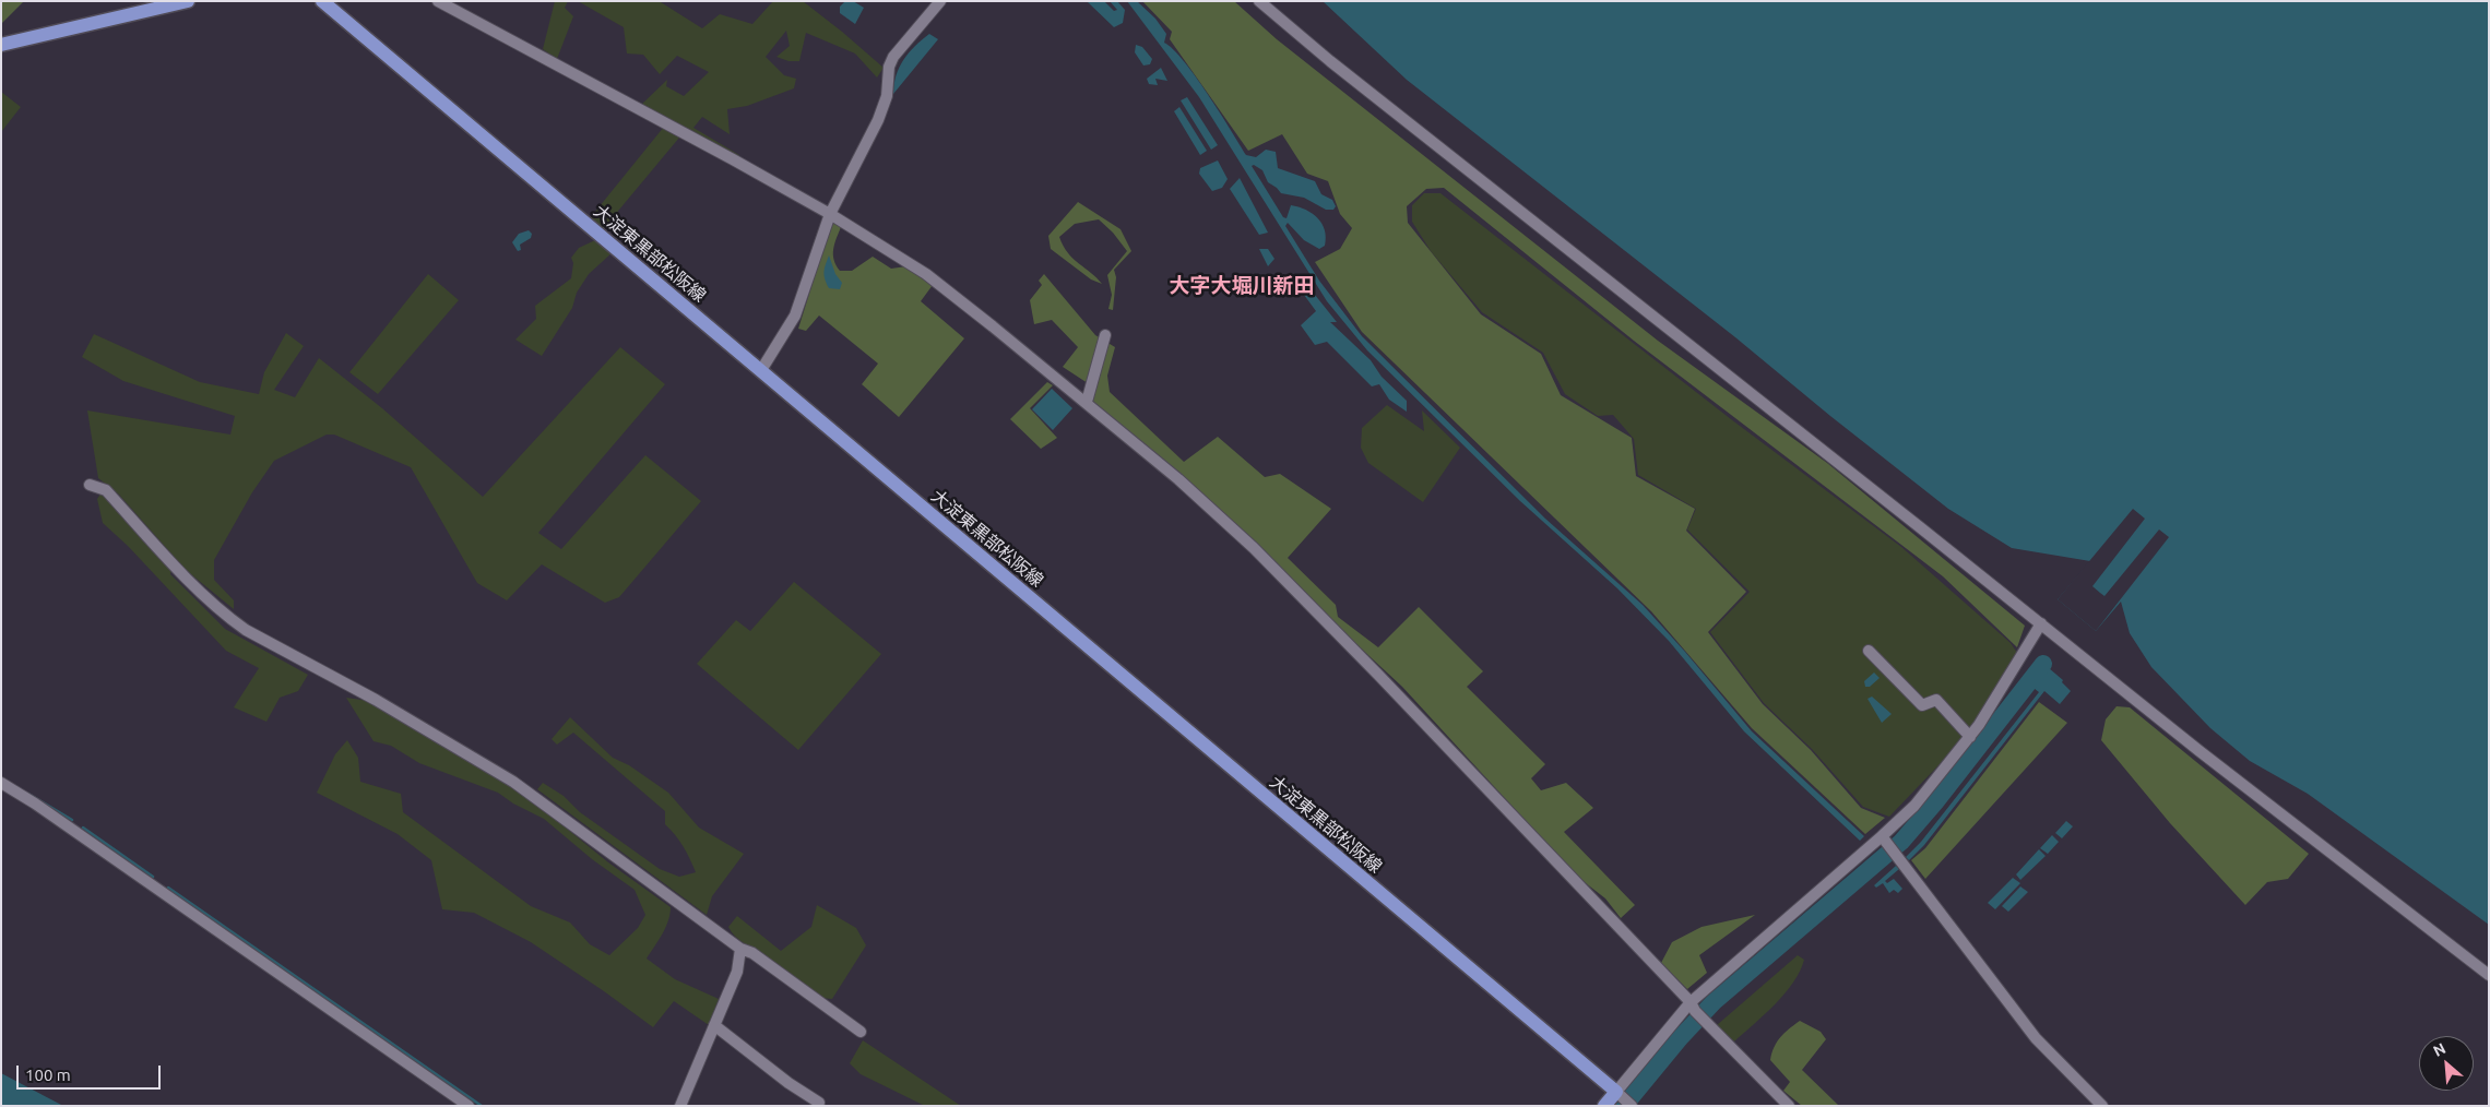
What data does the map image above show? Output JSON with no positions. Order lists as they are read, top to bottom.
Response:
{
  "streets": {
    "main road": ["大淀東黒部松阪線"]
  },
  "districts": ["大字大堀川新田"],
  "scale_bar": "100 m",
  "north": "top left"
}
